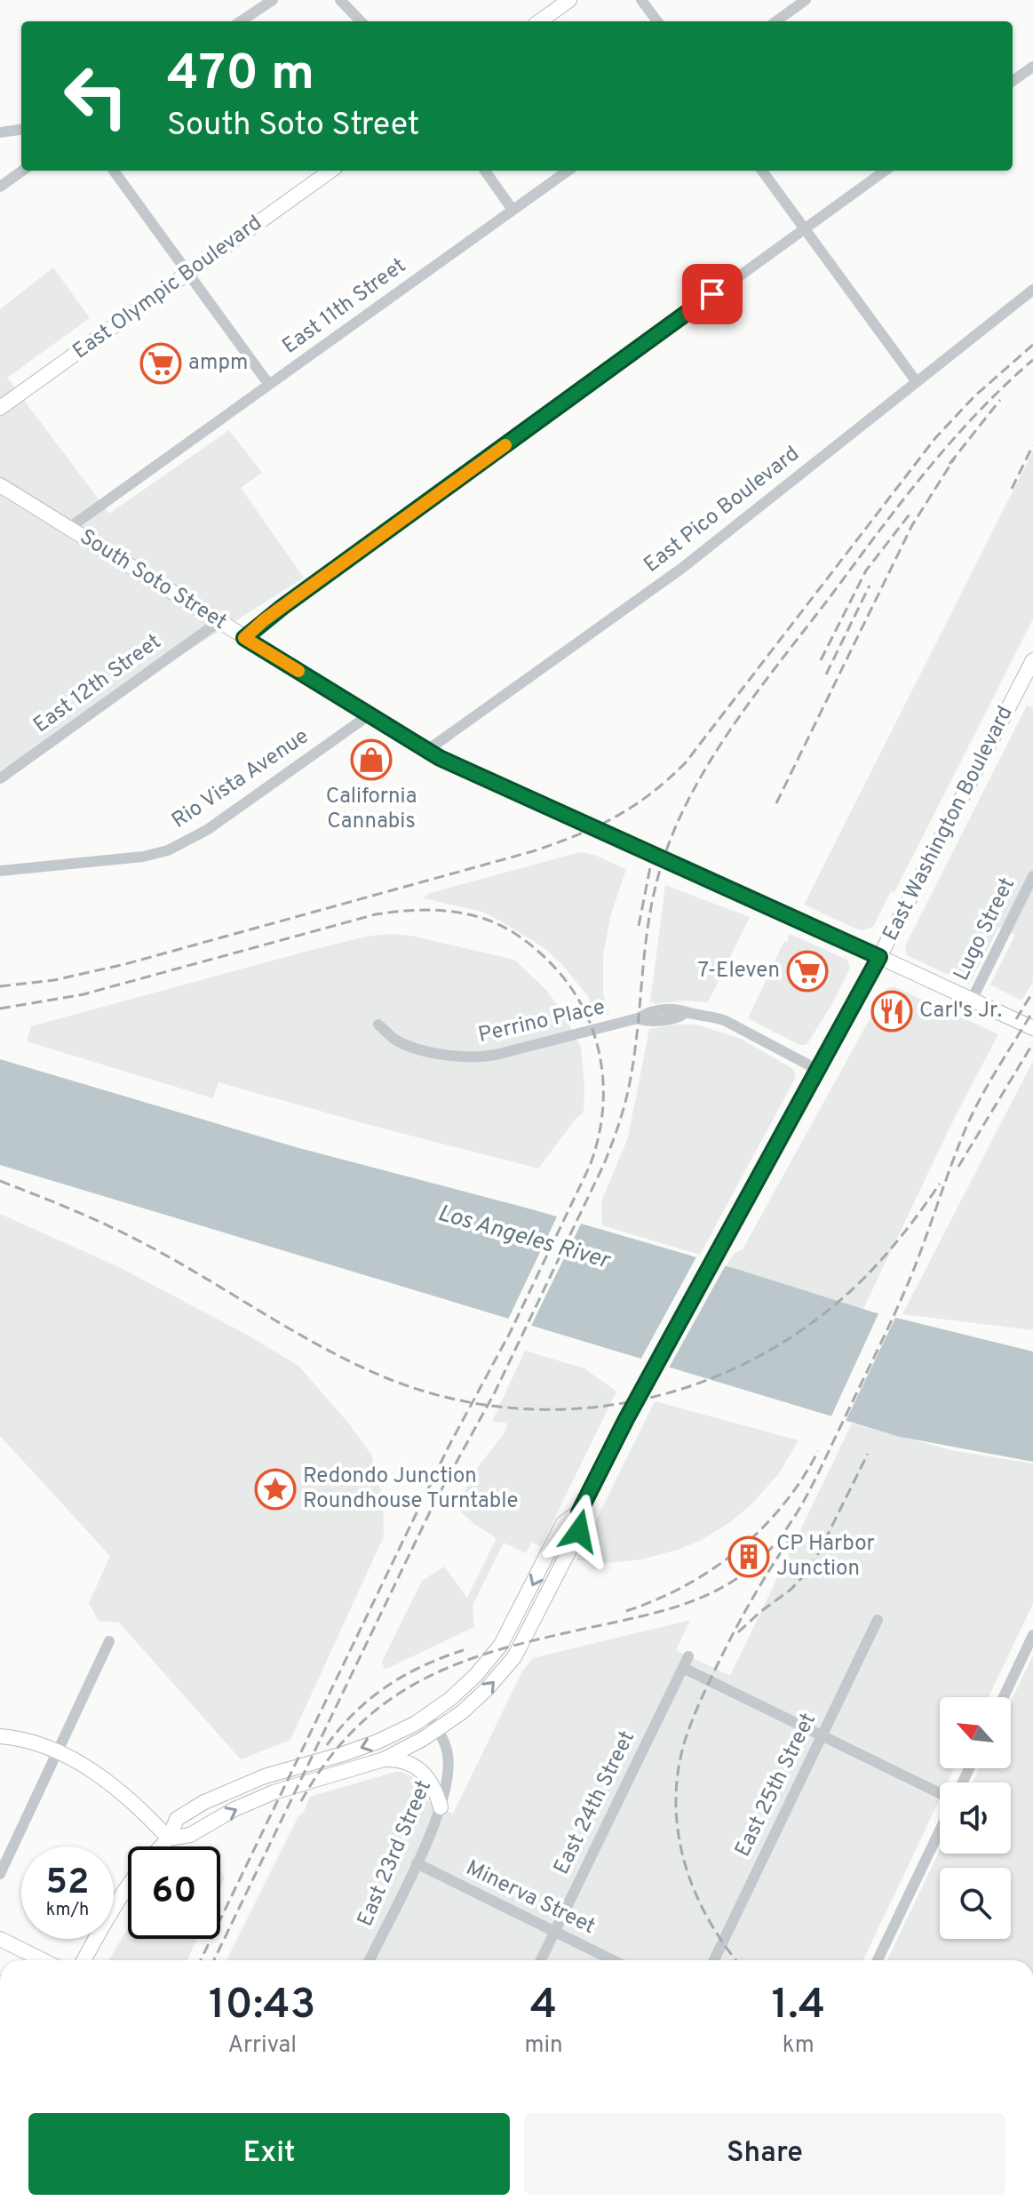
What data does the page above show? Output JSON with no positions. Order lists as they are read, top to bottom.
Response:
{
  "streets": {
    "main road": ["East Olympic Boulevard", "South Soto Street", "East Washington Boulevard"],
    "street": [
      "East 11th Street",
      "East Pico Boulevard",
      "East 12th Street",
      "Rio Vista Avenue",
      "Lugo Street",
      "Perrino Place",
      "East 25th Street",
      "East 24th Street",
      "East 23rd Street",
      "Minerva Street"
    ]
  },
  "crossings": [
    ["East 11th Street", "South Soto Street"],
    ["East Pico Boulevard", "South Soto Street"],
    ["South Soto Street", "East 12th Street"],
    ["South Soto Street", "Rio Vista Avenue"],
    ["South Soto Street", "East Washington Boulevard"],
    ["South Soto Street", "Lugo Street"],
    ["East Washington Boulevard", "Perrino Place"],
    ["East Washington Boulevard", "East 23rd Street"],
    ["East 24th Street", "Minerva Street"],
    ["East 23rd Street", "Minerva Street"]
  ],
  "water": ["Los Angeles River"],
  "places": {
    "supermarket": ["ampm", "7-Eleven"],
    "shop": ["California Cannabis"],
    "restaurant": ["Carl's Jr."],
    "place": ["Redondo Junction Roundhouse Turntable"],
    "building": ["CP Harbor Junction"]
  },
  "north": "top left",
  "page": {
    "turn": ["470 m", "South Soto Street"],
    "speed": "52 km/h",
    "limit": "60",
    "eta": [
      "10:43",
      "Arrival",
      "4",
      "min",
      "1.4",
      "km"
    ],
    "buttons": ["Exit", "Share"]
  }
}
